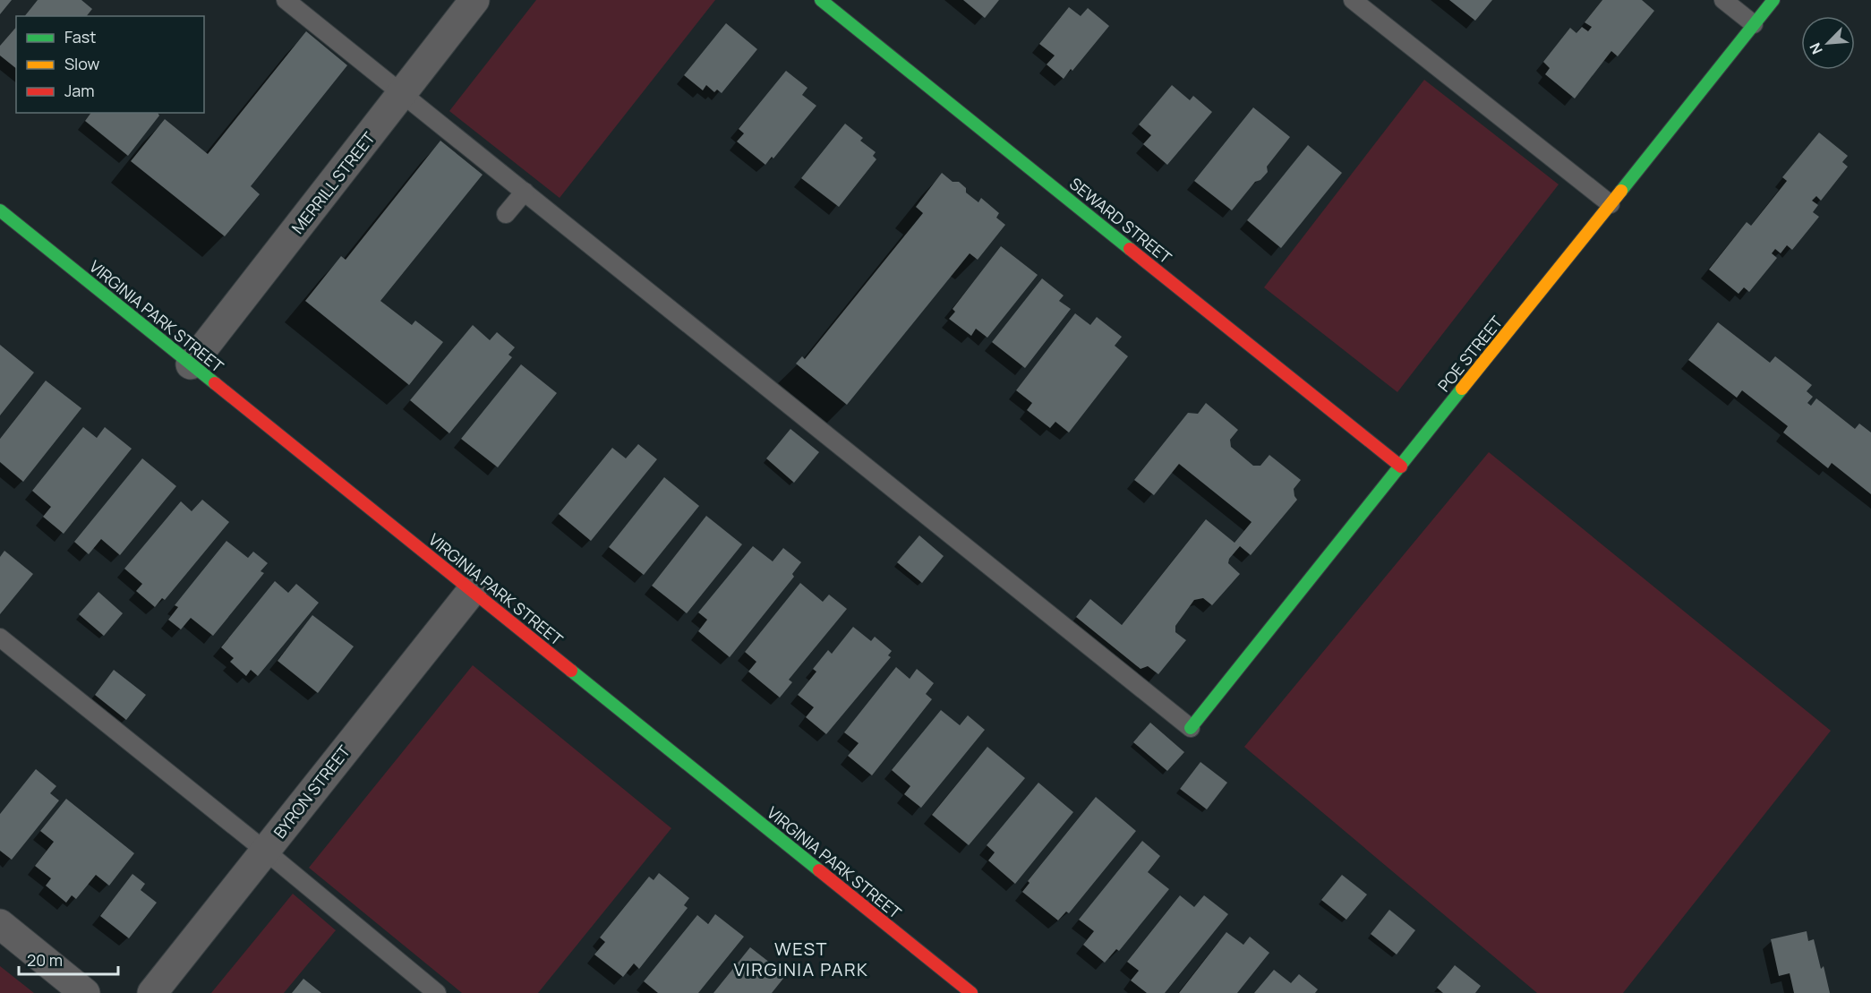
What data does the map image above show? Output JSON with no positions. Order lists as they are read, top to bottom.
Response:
{
  "streets": {
    "street": [
      "MERRILL STREET",
      "SEWARD STREET",
      "VIRGINIA PARK STREET",
      "POE STREET",
      "BYRON STREET"
    ]
  },
  "crossings": [
    ["MERRILL STREET", "VIRGINIA PARK STREET"],
    ["SEWARD STREET", "POE STREET"],
    ["VIRGINIA PARK STREET", "BYRON STREET"]
  ],
  "districts": ["WEST VIRGINIA PARK"],
  "legend": ["Fast", "Slow", "Jam"],
  "scale_bar": "20 m",
  "north": "bottom left"
}
